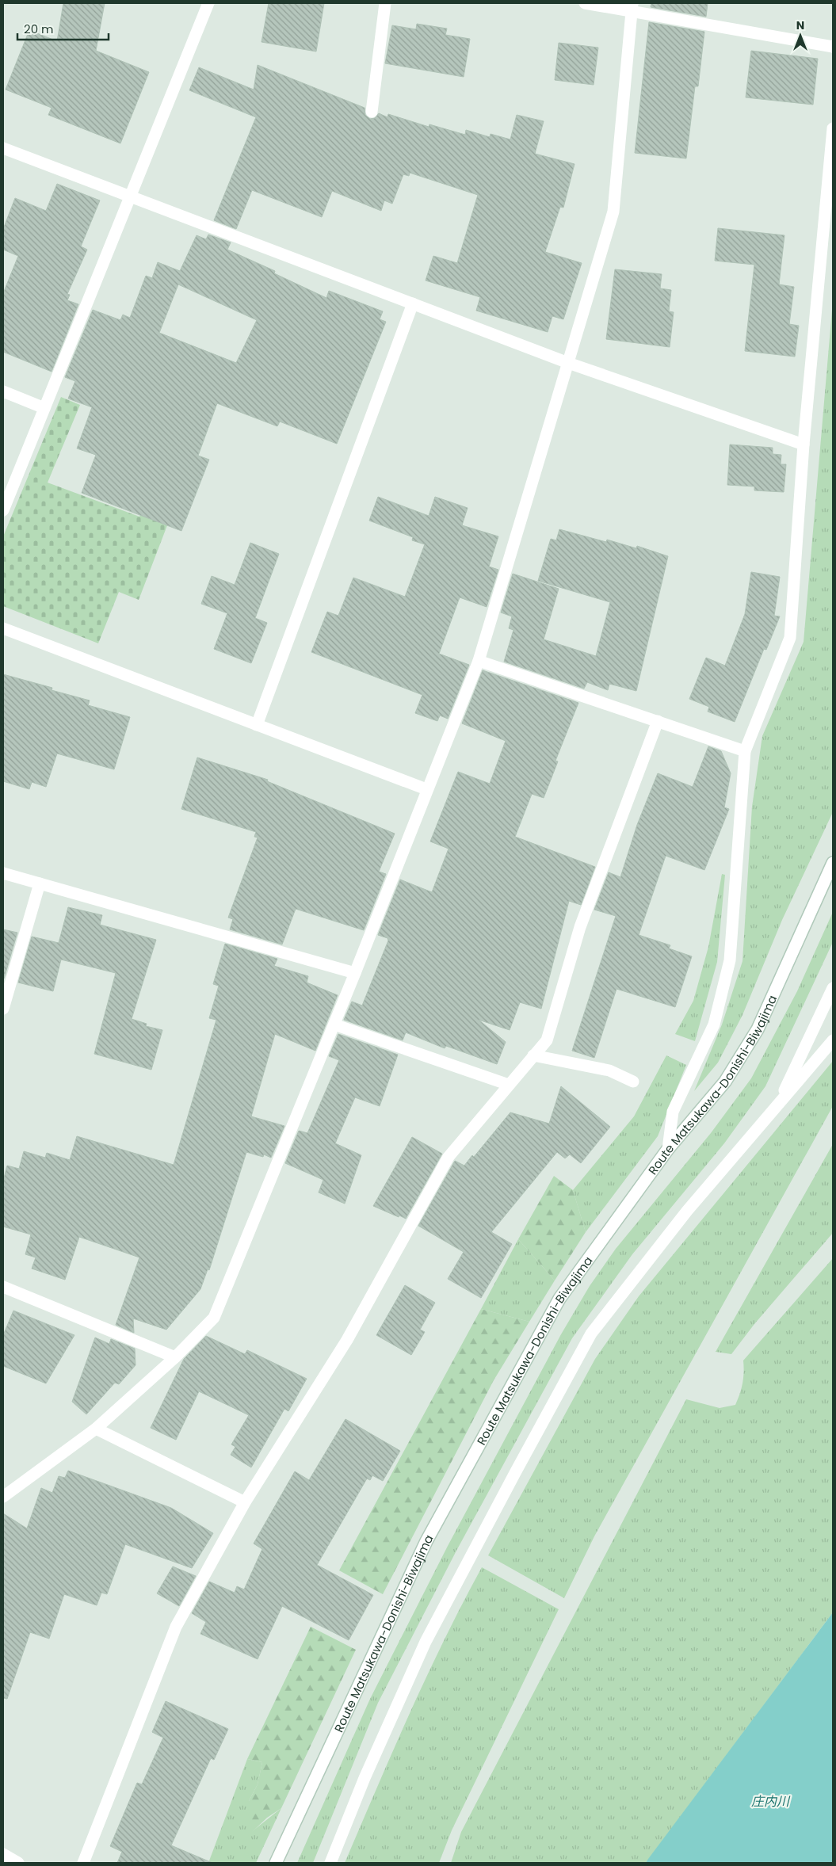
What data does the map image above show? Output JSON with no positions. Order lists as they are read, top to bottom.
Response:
{
  "streets": {
    "street": ["Route Matsukawa-Donishi-Biwajima"]
  },
  "water": ["庄内川"],
  "scale_bar": "20 m",
  "north": "top"
}
